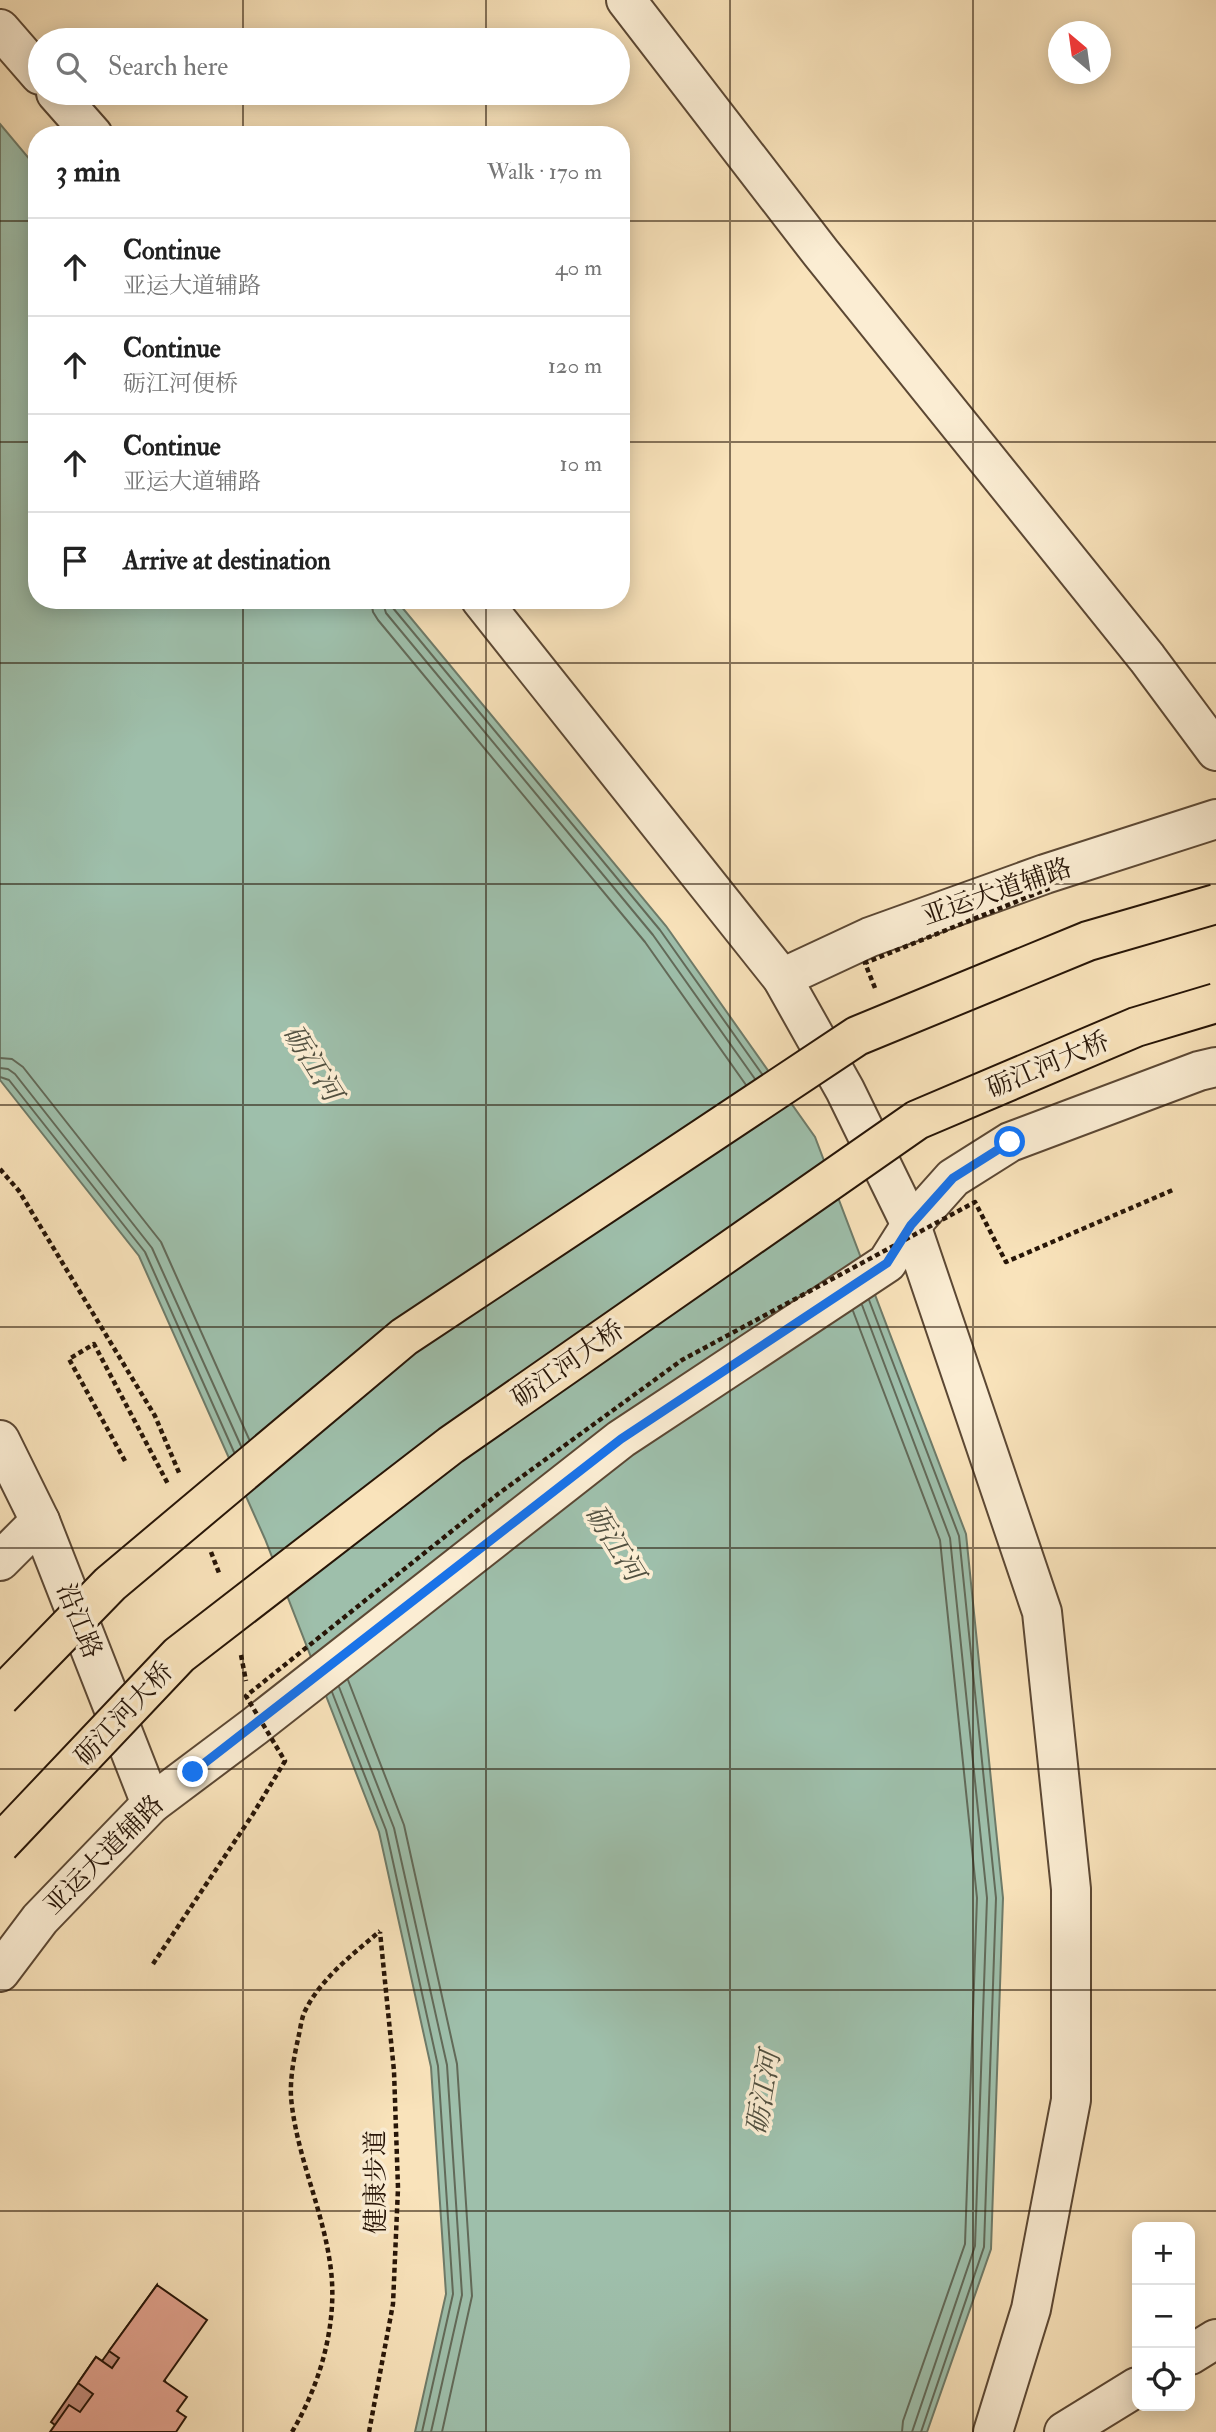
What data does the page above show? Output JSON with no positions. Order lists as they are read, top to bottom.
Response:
{
  "streets": {
    "main road": ["砺江河大桥"],
    "street": ["亚运大道辅路", "沿江路"],
    "path": ["健康步道"]
  },
  "crossings": [
    ["亚运大道辅路", "沿江路"]
  ],
  "water": ["砺江河"],
  "north": "top left",
  "page": {
    "search": "Search here",
    "heading": ["3 min", "Walk · 170 m"],
    "list": [
      ["Continue", "亚运大道辅路", "40 m"],
      ["Continue", "砺江河便桥", "120 m"],
      ["Continue", "亚运大道辅路", "10 m"],
      "Arrive at destination"
    ],
    "map_buttons": ["+", "−"]
  }
}
